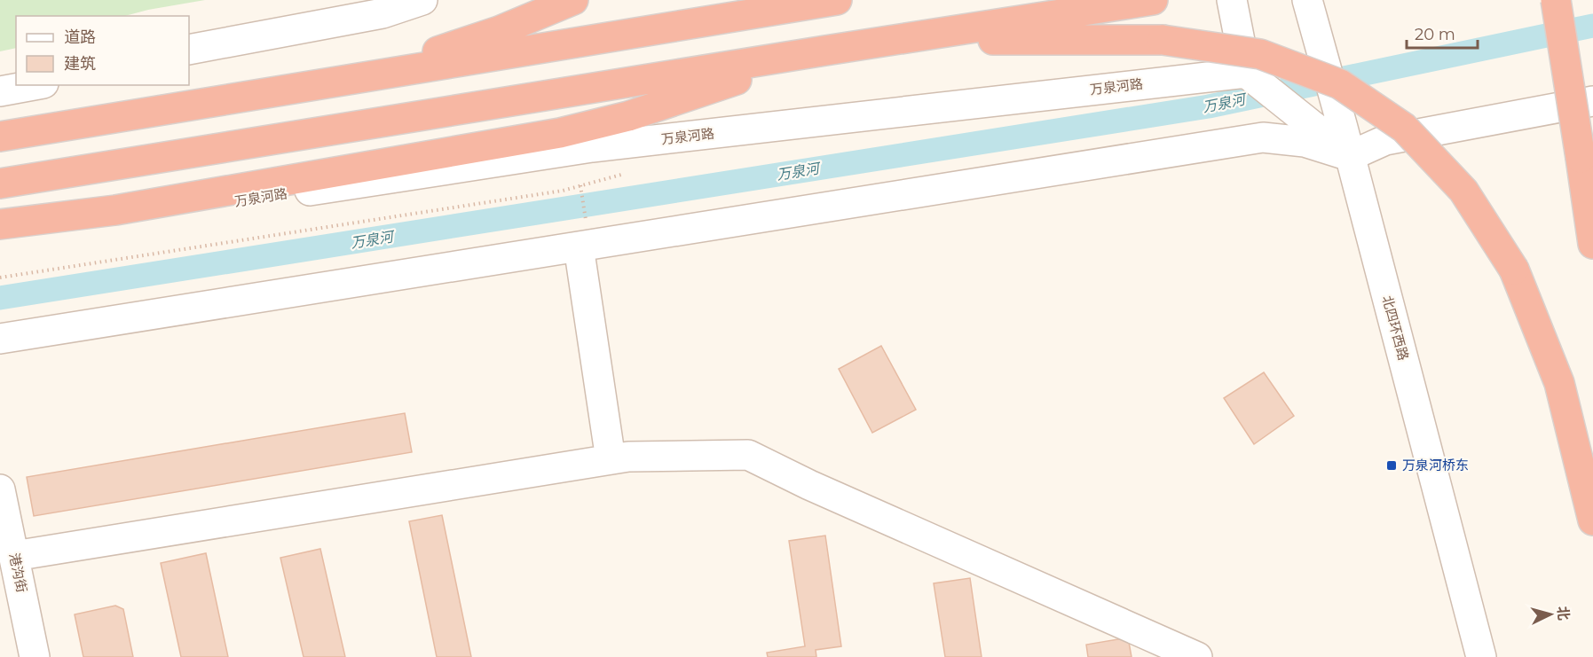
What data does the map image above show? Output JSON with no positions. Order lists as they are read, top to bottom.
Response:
{
  "streets": {
    "street": ["万泉河路", "北四环西路", "港沟街"]
  },
  "water": ["万泉河"],
  "places": {
    "transit": ["万泉河桥东"]
  },
  "legend": ["道路", "建筑"],
  "scale_bar": "20 m",
  "north": "right"
}
